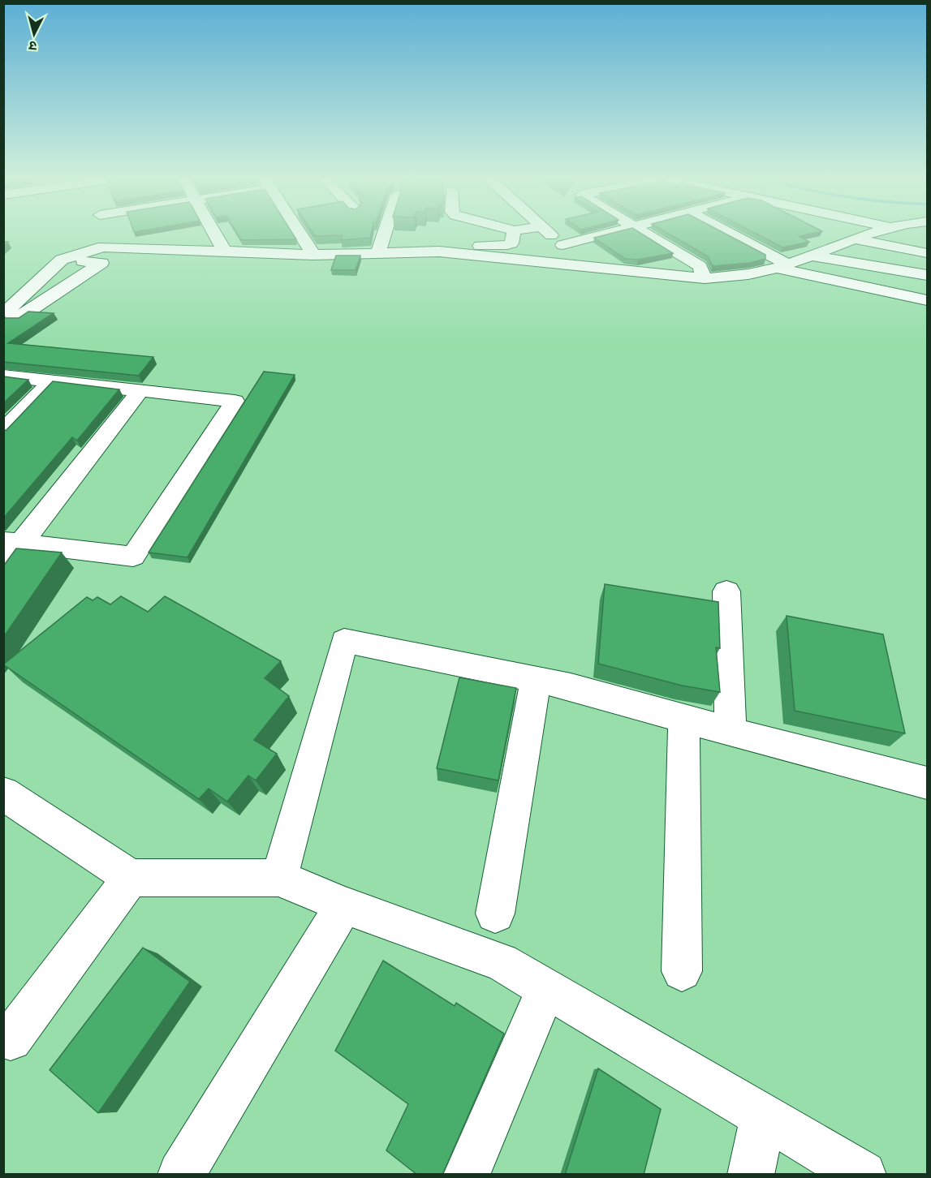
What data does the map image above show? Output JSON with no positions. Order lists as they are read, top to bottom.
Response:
{
  "north": "bottom"
}
